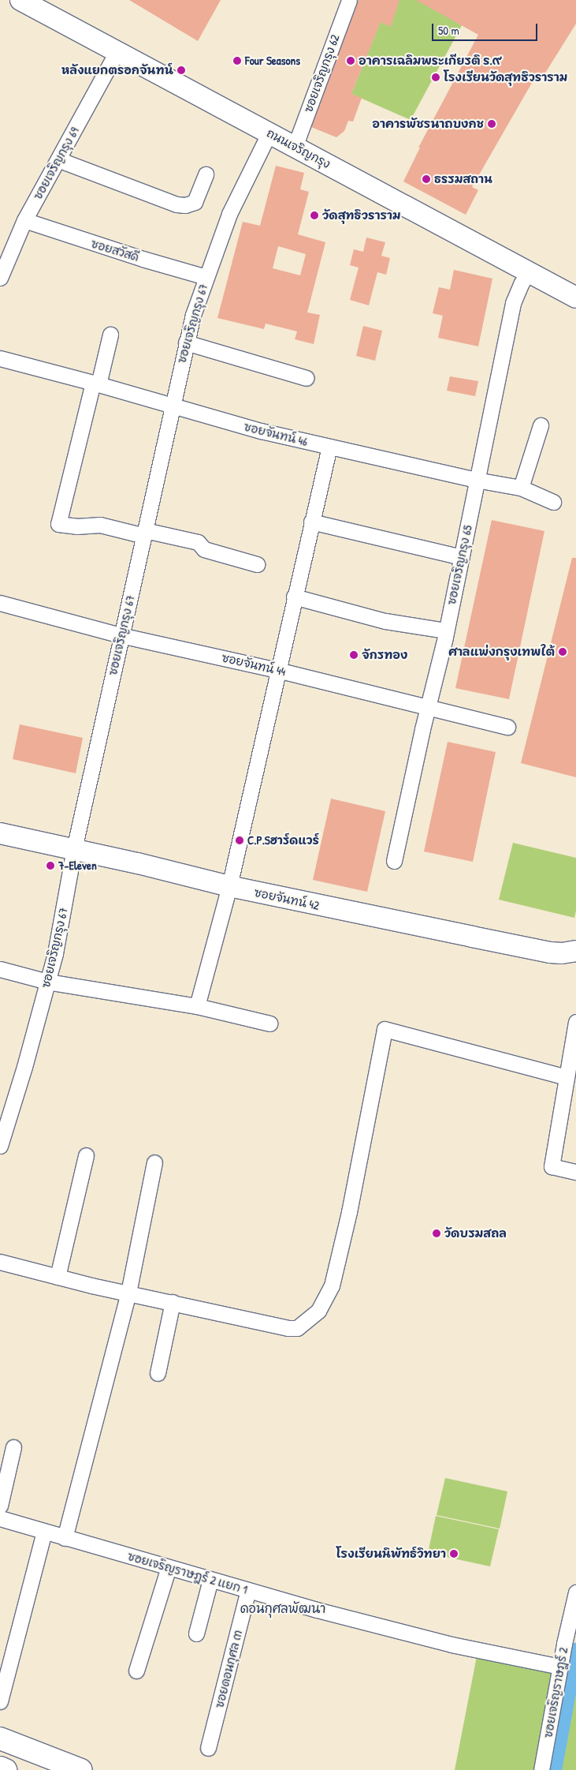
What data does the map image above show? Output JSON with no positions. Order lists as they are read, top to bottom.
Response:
{
  "streets": {
    "main road": ["ถนนเจริญกรุง", "ซอยจันทน์ 42"],
    "street": [
      "ซอยเจริญกรุง 62",
      "ซอยเจริญกรุง 69",
      "ซอยสวัสดี",
      "ซอยเจริญกรุง 67",
      "ซอยจันทน์ 46",
      "ซอยเจริญกรุง 65",
      "ซอยจันทน์ 44",
      "ซอยเจริญราษฎร์ 2 แยก 1",
      "ซอยดอนกุศล ๓",
      "ซอยเจริญราษฎร์ 2"
    ]
  },
  "crossings": [
    ["ซอยเจริญกรุง 62", "ถนนเจริญกรุง"],
    ["ถนนเจริญกรุง", "ซอยเจริญกรุง 69"],
    ["ถนนเจริญกรุง", "ซอยเจริญกรุง 67"],
    ["ถนนเจริญกรุง", "ซอยเจริญกรุง 65"],
    ["ซอยเจริญกรุง 69", "ซอยสวัสดี"],
    ["ซอยสวัสดี", "ซอยเจริญกรุง 67"],
    ["ซอยเจริญกรุง 67", "ซอยจันทน์ 46"],
    ["ซอยเจริญกรุง 67", "ซอยจันทน์ 44"],
    ["ซอยเจริญกรุง 67", "ซอยจันทน์ 42"],
    ["ซอยจันทน์ 46", "ซอยเจริญกรุง 65"],
    ["ซอยเจริญกรุง 65", "ซอยจันทน์ 44"],
    ["ซอยเจริญราษฎร์ 2 แยก 1", "ซอยดอนกุศล ๓"],
    ["ซอยเจริญราษฎร์ 2 แยก 1", "ซอยเจริญราษฎร์ 2"]
  ],
  "districts": ["ดอนกุศลพัฒนา"],
  "places": [
    "Four Seasons",
    "อาคารเฉลิมพระเกียรติ ร.๙",
    "หลังแยกตรอกจันทน์",
    "โรงเรียนวัดสุทธิวราราม",
    "อาคารพัชรนาถบงกช",
    "ธรรมสถาน",
    "วัดสุทธิวราราม",
    "ศาลแพ่งกรุงเทพใต้",
    "จักรทอง",
    "C.P.Sฮาร์ดแวร์",
    "7-Eleven",
    "วัดบรมสถล",
    "โรงเรียนนิพัทธ์วิทยา"
  ],
  "scale_bar": "50 m"
}
